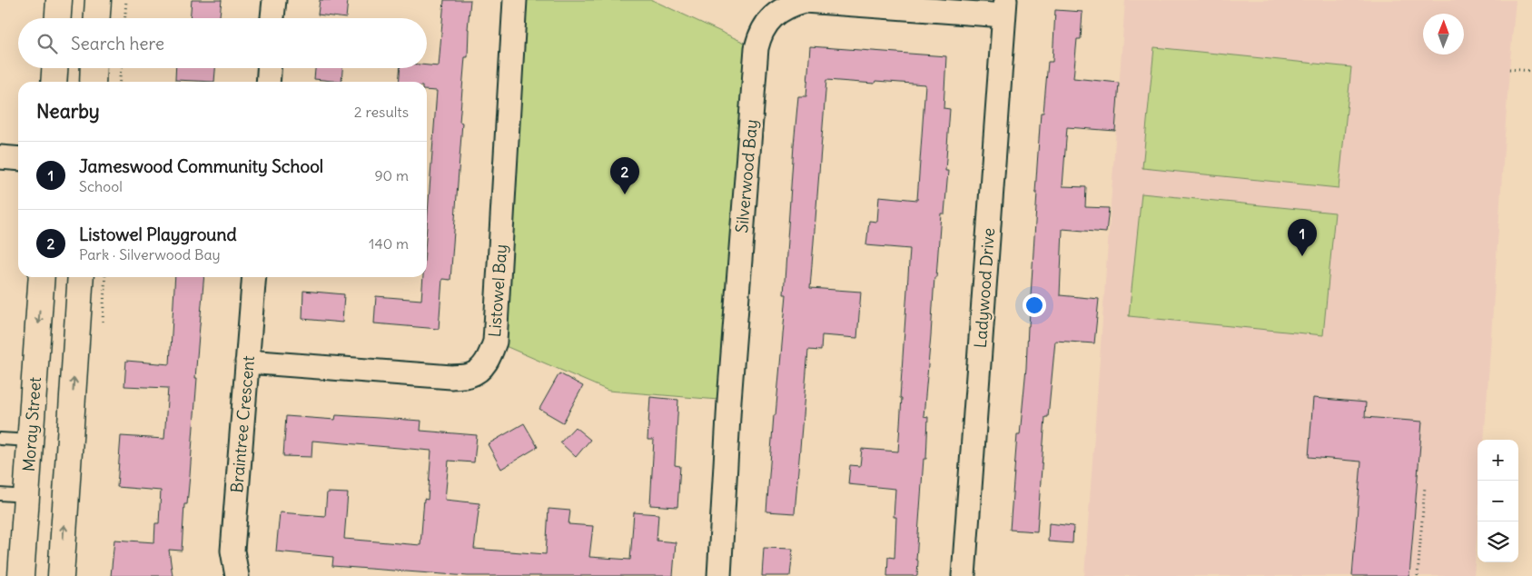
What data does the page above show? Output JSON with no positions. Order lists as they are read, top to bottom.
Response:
{
  "streets": {
    "street": [
      "Silverwood Bay",
      "Ladywood Drive",
      "Listowel Bay",
      "Moray Street",
      "Braintree Crescent"
    ]
  },
  "crossings": [
    ["Silverwood Bay", "Ladywood Drive"],
    ["Listowel Bay", "Braintree Crescent"]
  ],
  "north": "top",
  "page": {
    "search": "Search here",
    "heading": ["Nearby", "2 results"],
    "list": [
      {
        "mark": "1",
        "name": "Jameswood Community School",
        "note": "School",
        "value": "90 m"
      },
      {
        "mark": "2",
        "name": "Listowel Playground",
        "note": "Park · Silverwood Bay",
        "value": "140 m"
      }
    ],
    "pins": ["2", "1"],
    "map_buttons": ["+", "−"]
  }
}
